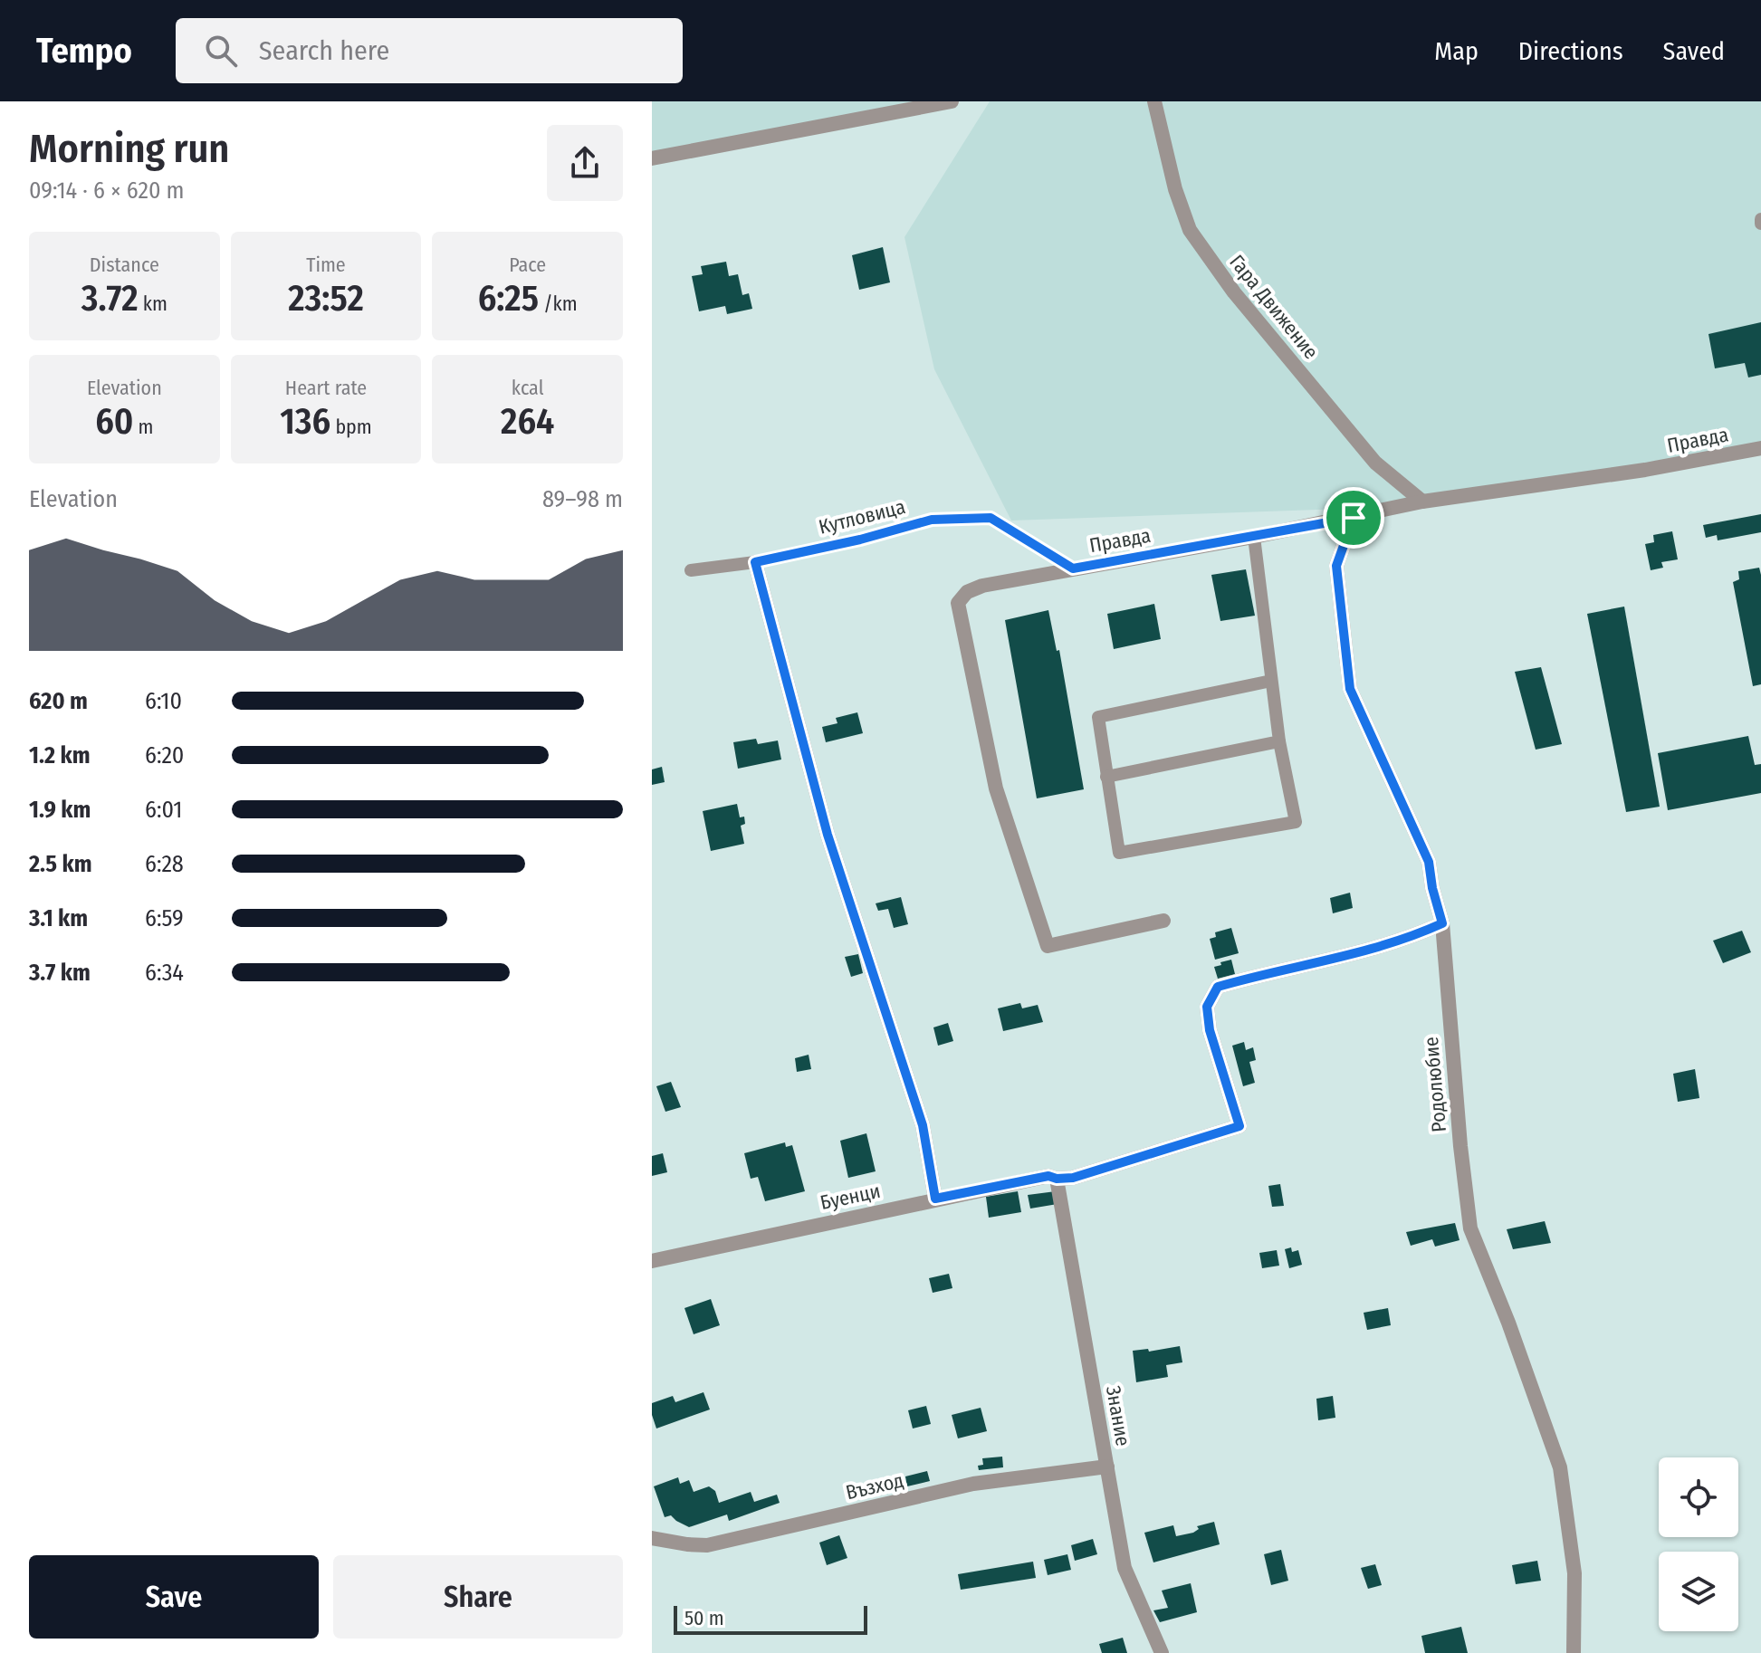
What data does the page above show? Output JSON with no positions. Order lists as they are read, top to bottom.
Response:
{
  "streets": {
    "street": [
      "Гара Движение",
      "Правда",
      "Родолюбие",
      "Буенци",
      "Знание",
      "Възход"
    ],
    "lane": ["Кутловица"]
  },
  "crossings": [
    ["Гара Движение", "Правда"],
    ["Правда", "Кутловица"],
    ["Правда", "Родолюбие"],
    ["Родолюбие", "Буенци"],
    ["Буенци", "Знание"],
    ["Знание", "Възход"]
  ],
  "scale_bar": "50 m",
  "page": {
    "header": "Tempo",
    "search": "Search here",
    "nav": ["Map", "Directions", "Saved"],
    "heading": ["Morning run", "09:14 · 6 × 620 m"],
    "stats": [
      ["Distance", "3.72 km"],
      ["Time", "23:52"],
      ["Pace", "6:25 /km"],
      ["Elevation", "60 m"],
      ["Heart rate", "136 bpm"],
      ["kcal", "264"]
    ],
    "chart": ["Elevation", "89–98 m"],
    "list": [
      {
        "name": "620 m",
        "note": "6:10"
      },
      {
        "name": "1.2 km",
        "note": "6:20"
      },
      {
        "name": "1.9 km",
        "note": "6:01"
      },
      {
        "name": "2.5 km",
        "note": "6:28"
      },
      {
        "name": "3.1 km",
        "note": "6:59"
      },
      {
        "name": "3.7 km",
        "note": "6:34"
      }
    ],
    "buttons": ["Save", "Share"],
    "scale": "50 m"
  }
}
